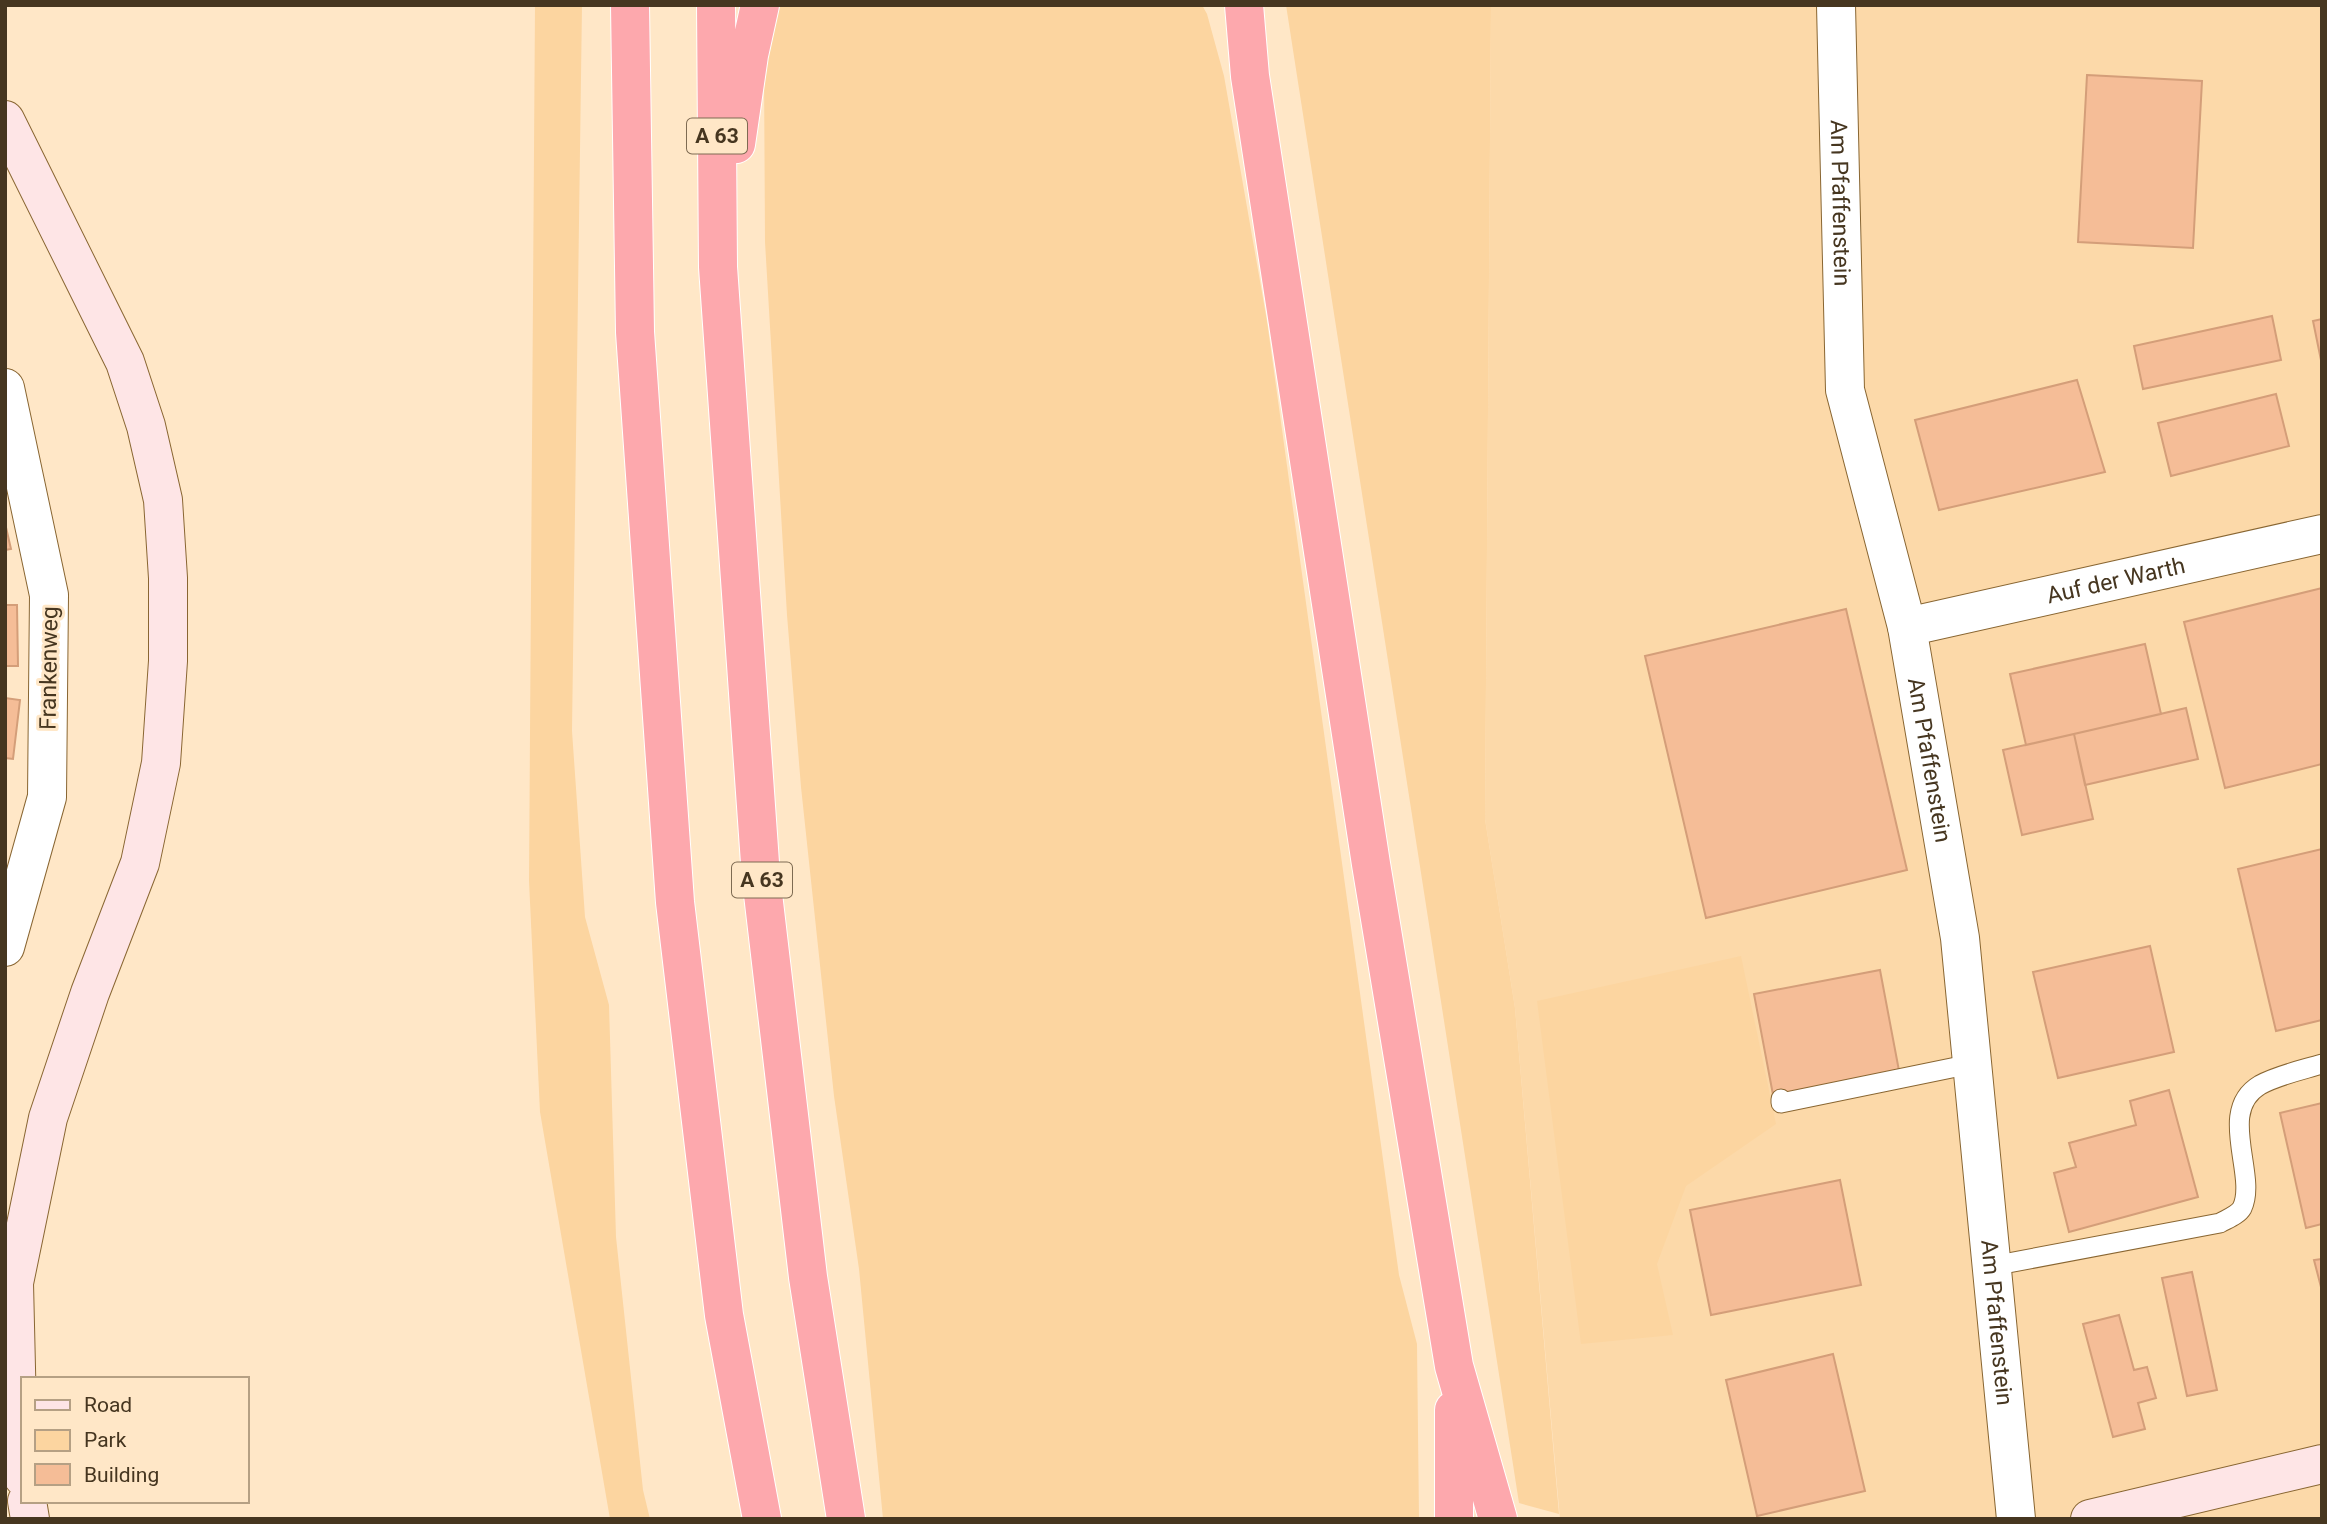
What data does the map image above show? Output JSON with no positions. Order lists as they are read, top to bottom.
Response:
{
  "streets": {
    "highway": ["A 63"],
    "street": ["Am Pfaffenstein", "Auf der Warth", "Frankenweg"]
  },
  "crossings": [
    ["Am Pfaffenstein", "Auf der Warth"]
  ],
  "legend": ["Road", "Park", "Building"]
}
